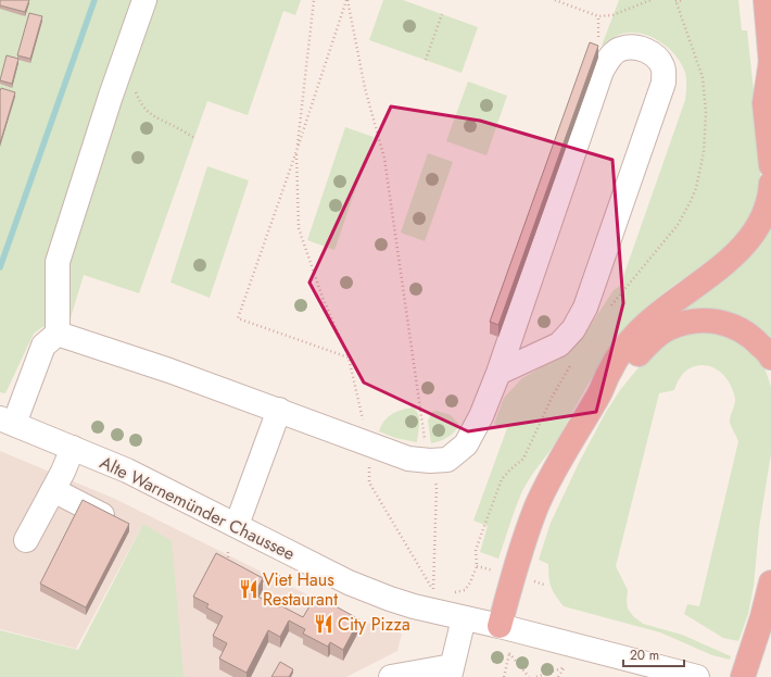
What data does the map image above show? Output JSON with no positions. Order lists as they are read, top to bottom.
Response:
{
  "streets": {
    "street": ["Alte Warnemünder Chaussee"]
  },
  "places": {
    "restaurant": ["Viet Haus Restaurant", "City Pizza"]
  },
  "scale_bar": "20 m"
}
